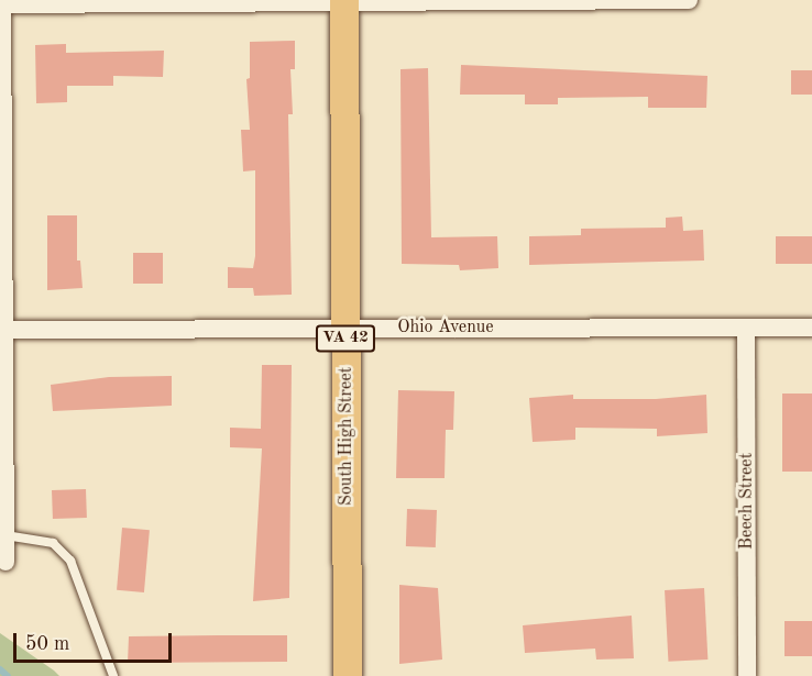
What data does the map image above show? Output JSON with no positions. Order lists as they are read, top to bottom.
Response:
{
  "streets": {
    "main road": ["VA 42", "South High Street"],
    "street": ["Ohio Avenue", "Beech Street"]
  },
  "crossings": [
    ["Ohio Avenue", "South High Street"],
    ["Ohio Avenue", "Beech Street"]
  ],
  "scale_bar": "50 m"
}
